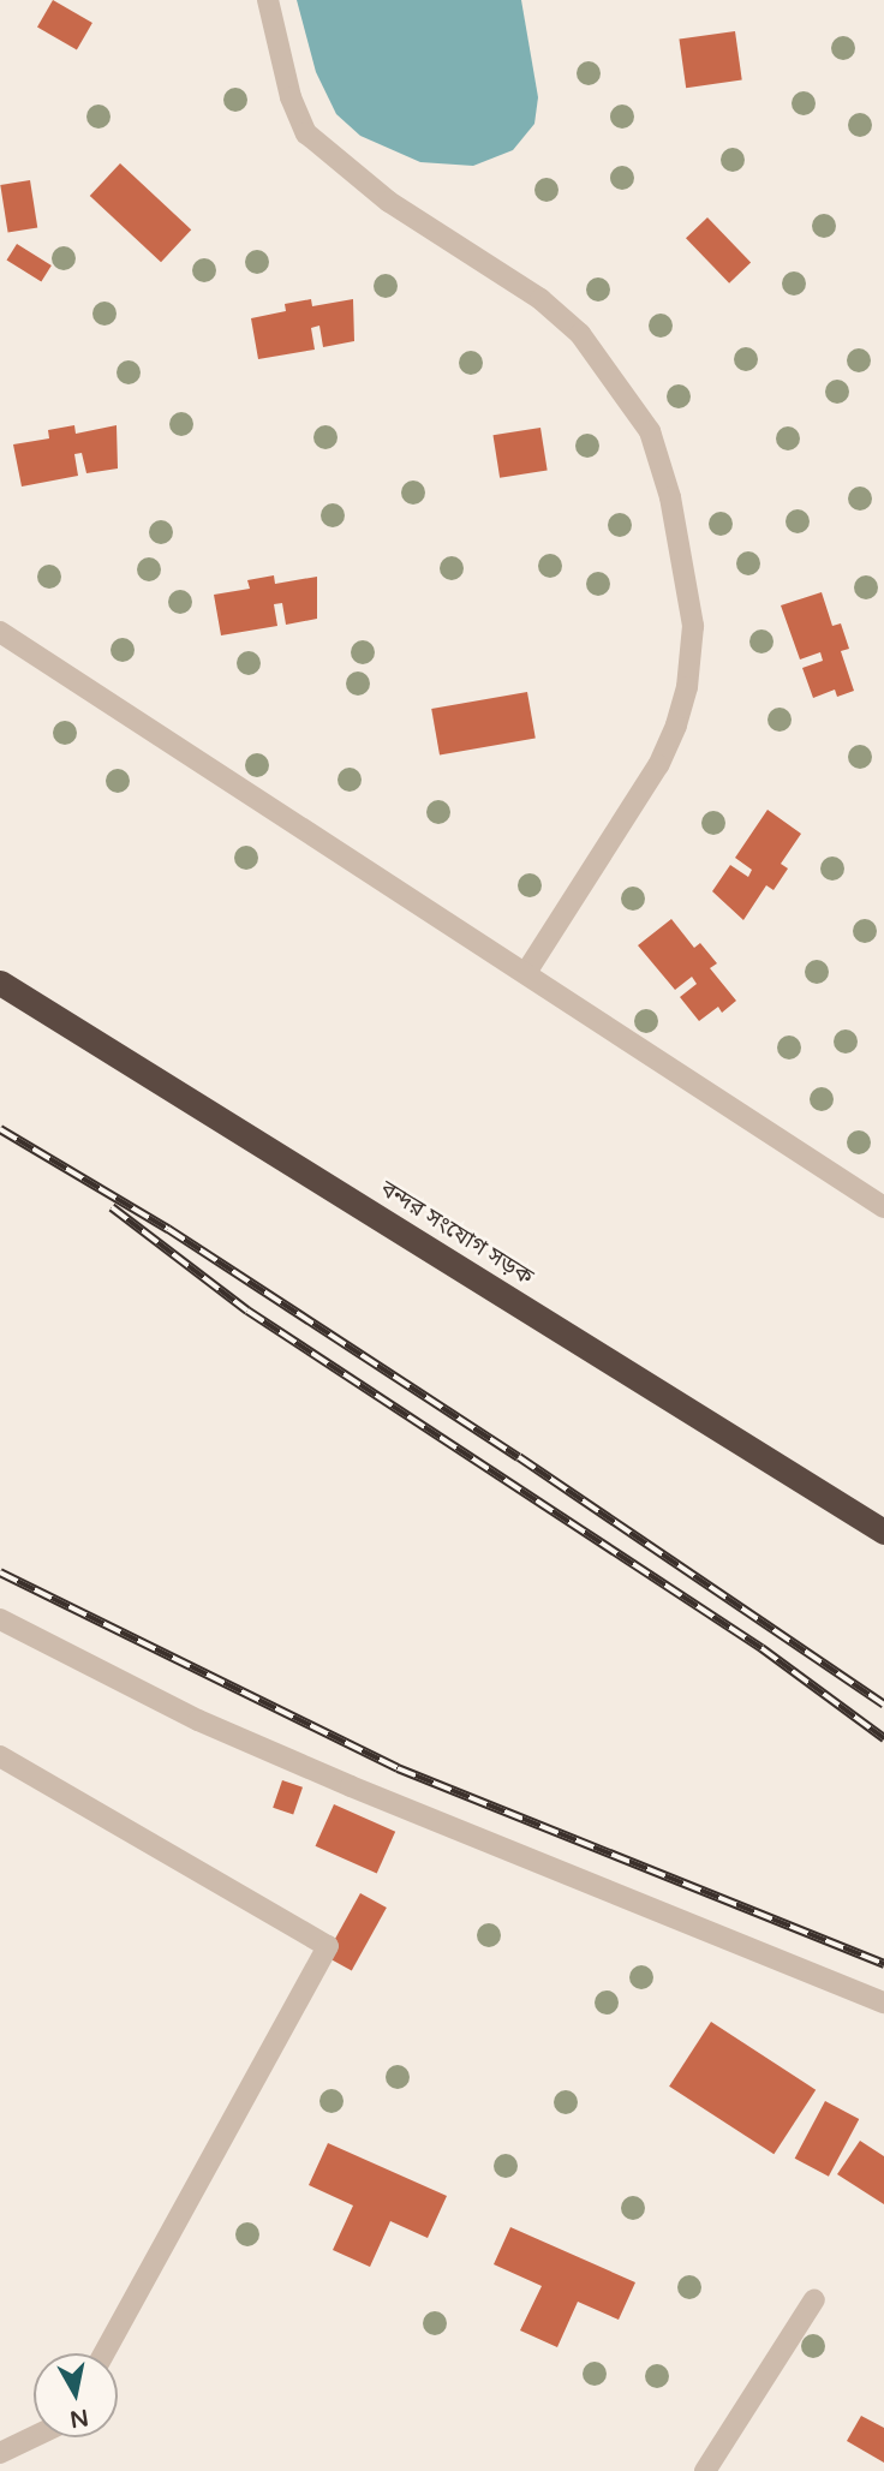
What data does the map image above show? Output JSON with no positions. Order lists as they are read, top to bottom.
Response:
{
  "streets": {
    "highway": ["বন্দর সংযোগ সড়ক"]
  },
  "north": "bottom"
}
